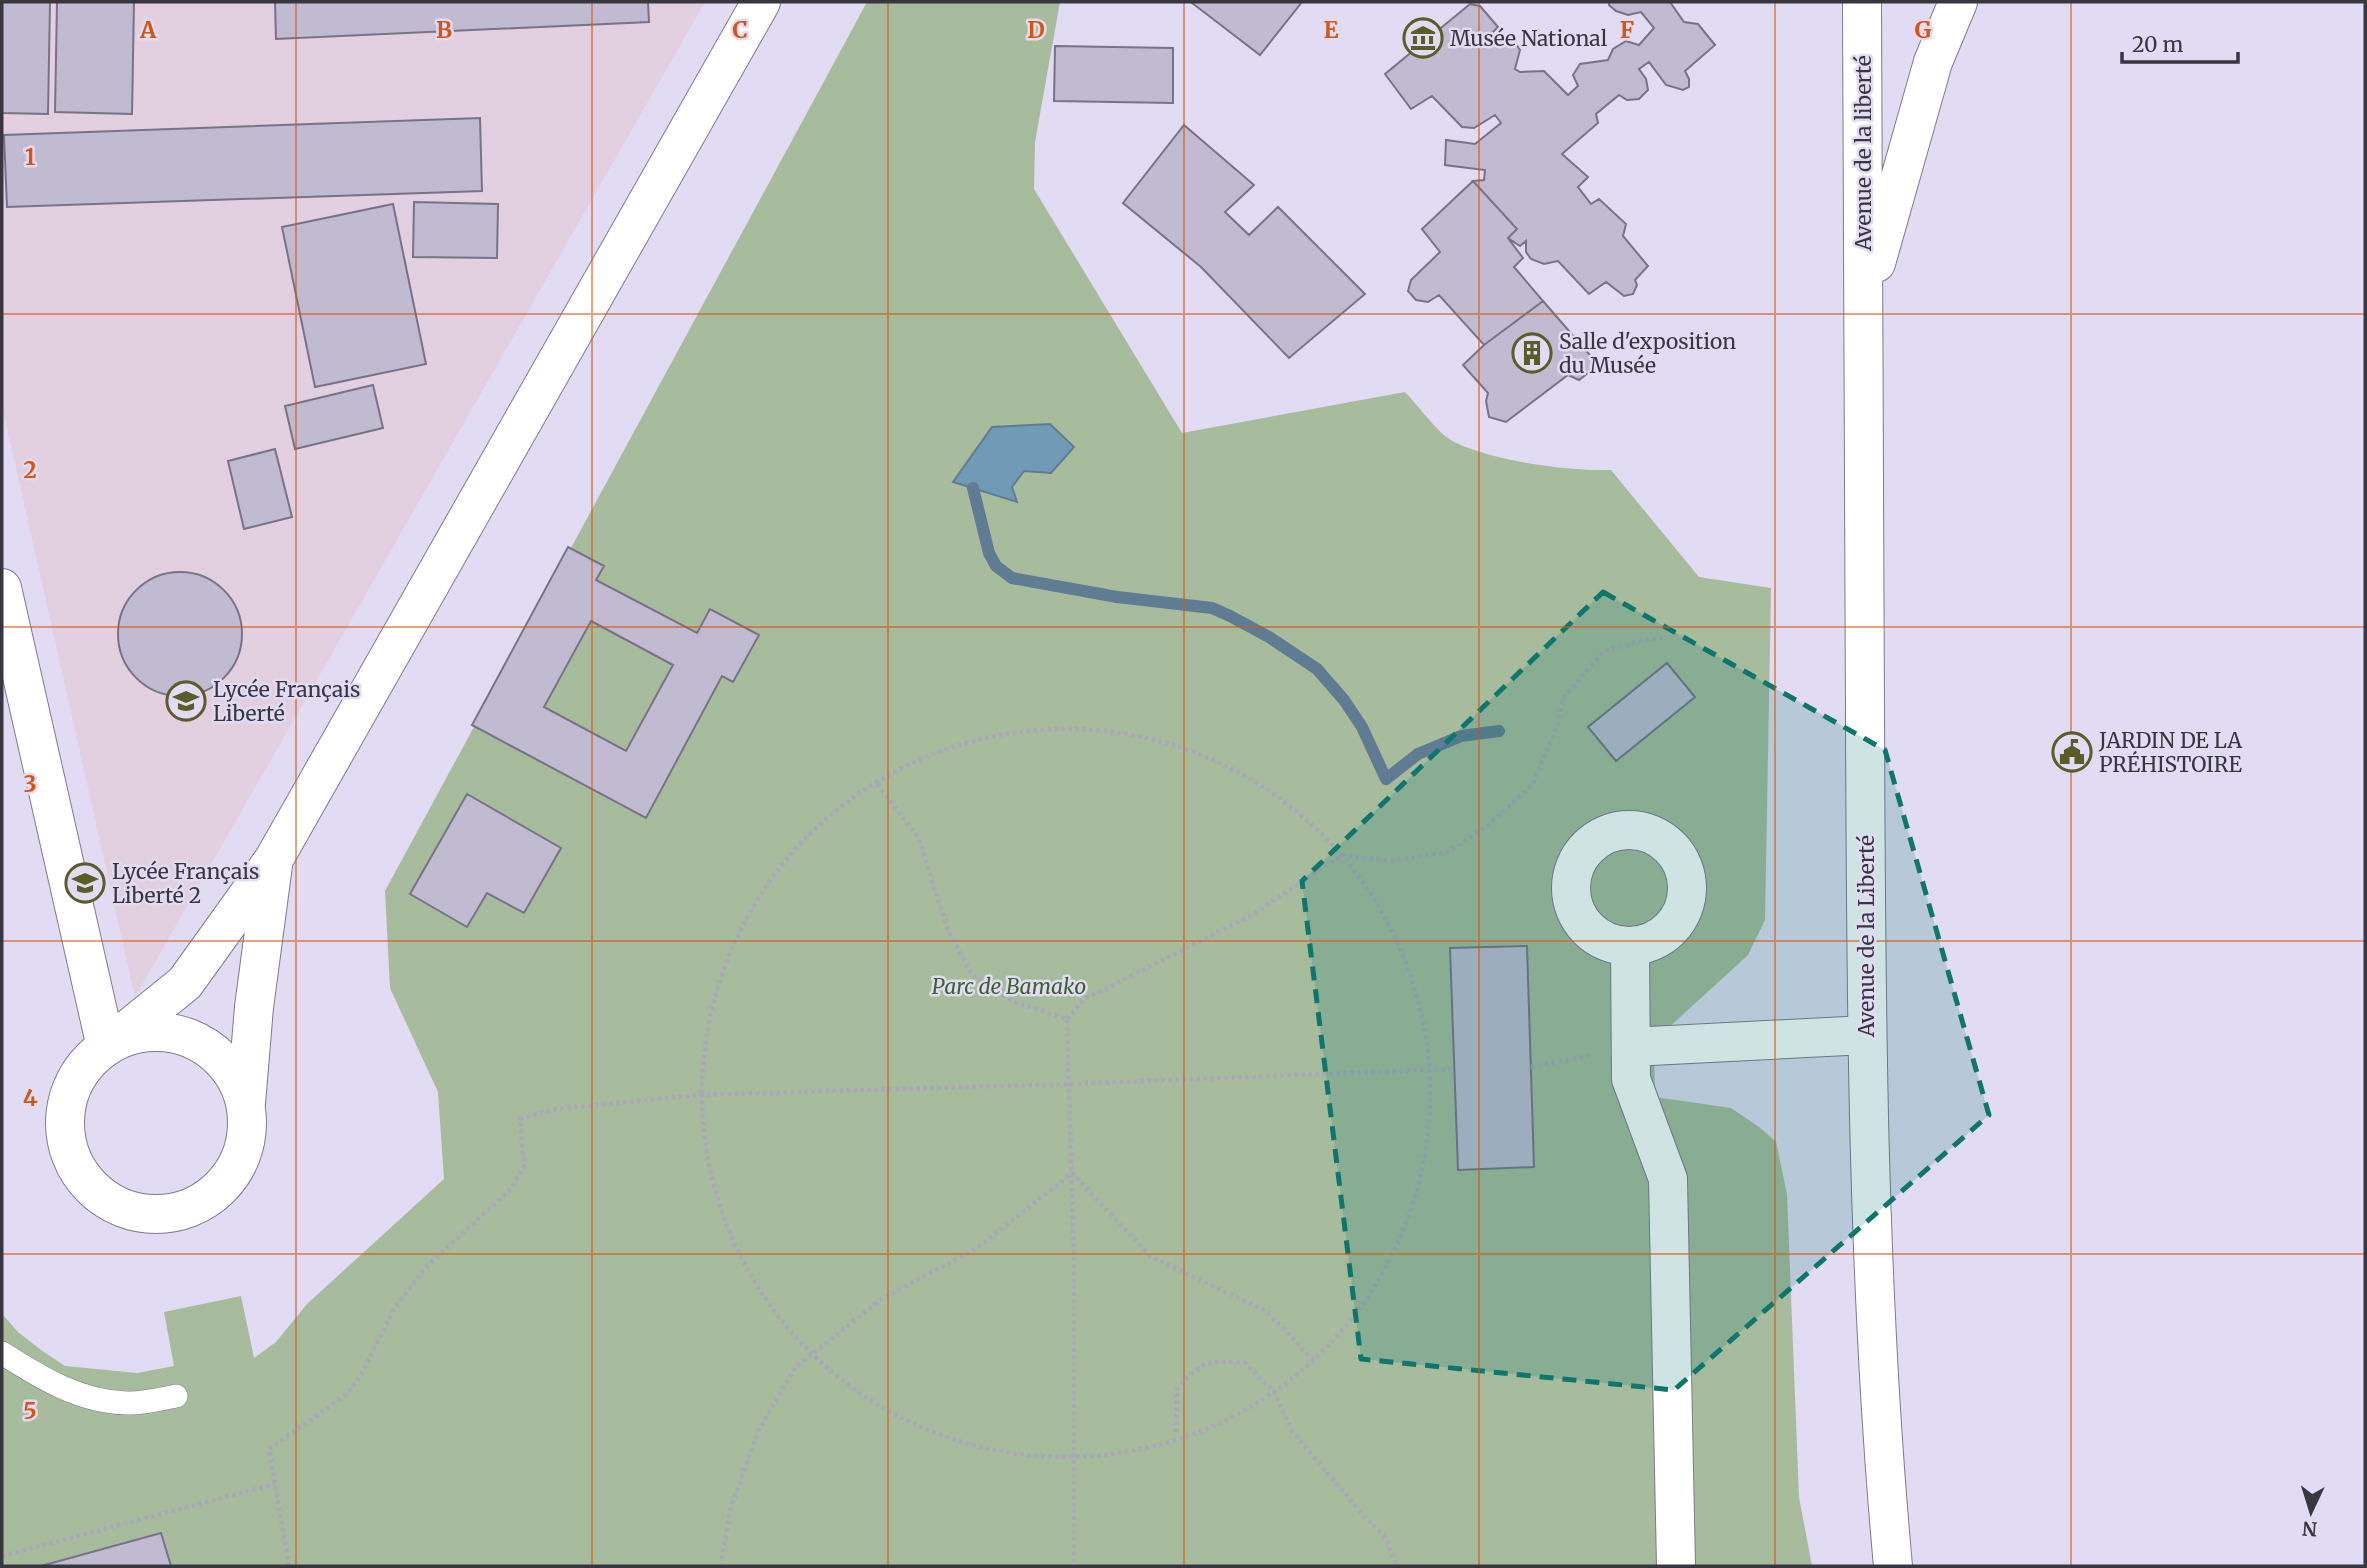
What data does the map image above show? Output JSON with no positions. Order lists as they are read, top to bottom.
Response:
{
  "streets": {
    "main road": ["Avenue de la liberté", "Avenue de la Liberté"]
  },
  "crossings": [
    ["Avenue de la liberté", "Avenue de la Liberté"]
  ],
  "parks": ["Parc de Bamako"],
  "places": {
    "museum": ["Musée National"],
    "building": ["Salle d'exposition du Musée"],
    "school or university": ["Lycée Français Liberté", "Lycée Français Liberté 2"],
    "public building": ["JARDIN DE LA PRÉHISTOIRE"]
  },
  "scale_bar": "20 m",
  "north": "bottom",
  "grid": {
    "columns": [
      "A",
      "B",
      "C",
      "D",
      "E",
      "F",
      "G"
    ],
    "rows": [
      "1",
      "2",
      "3",
      "4",
      "5"
    ]
  }
}
